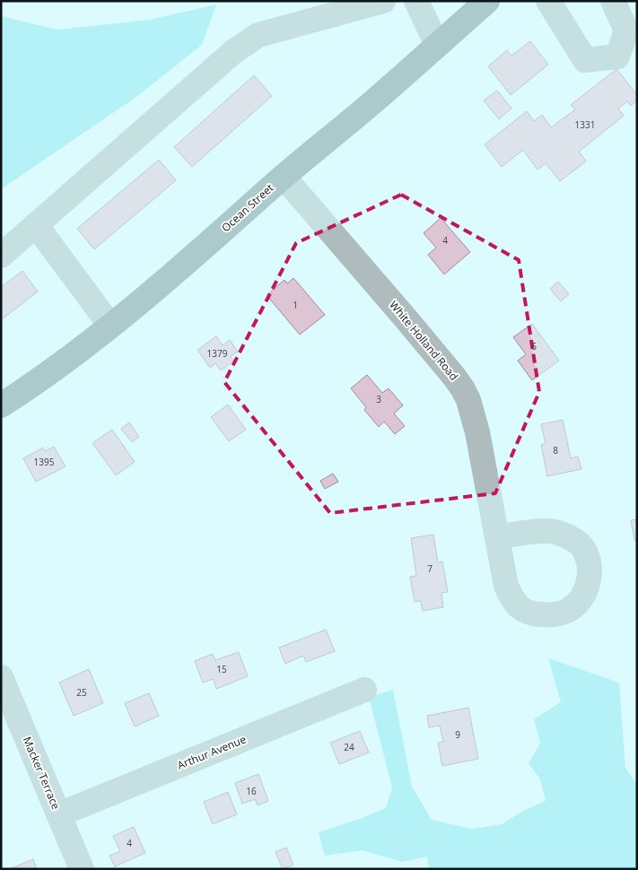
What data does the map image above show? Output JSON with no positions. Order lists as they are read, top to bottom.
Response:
{
  "streets": {
    "main road": ["Ocean Street"],
    "street": ["White Holland Road", "Arthur Avenue", "Macker Terrace"]
  },
  "crossings": [
    ["Ocean Street", "White Holland Road"],
    ["Arthur Avenue", "Macker Terrace"]
  ],
  "house_numbers": [
    "1331",
    "4",
    "1",
    "6",
    "1379",
    "3",
    "8",
    "1395",
    "7",
    "15",
    "25",
    "9",
    "24",
    "16",
    "4"
  ]
}
